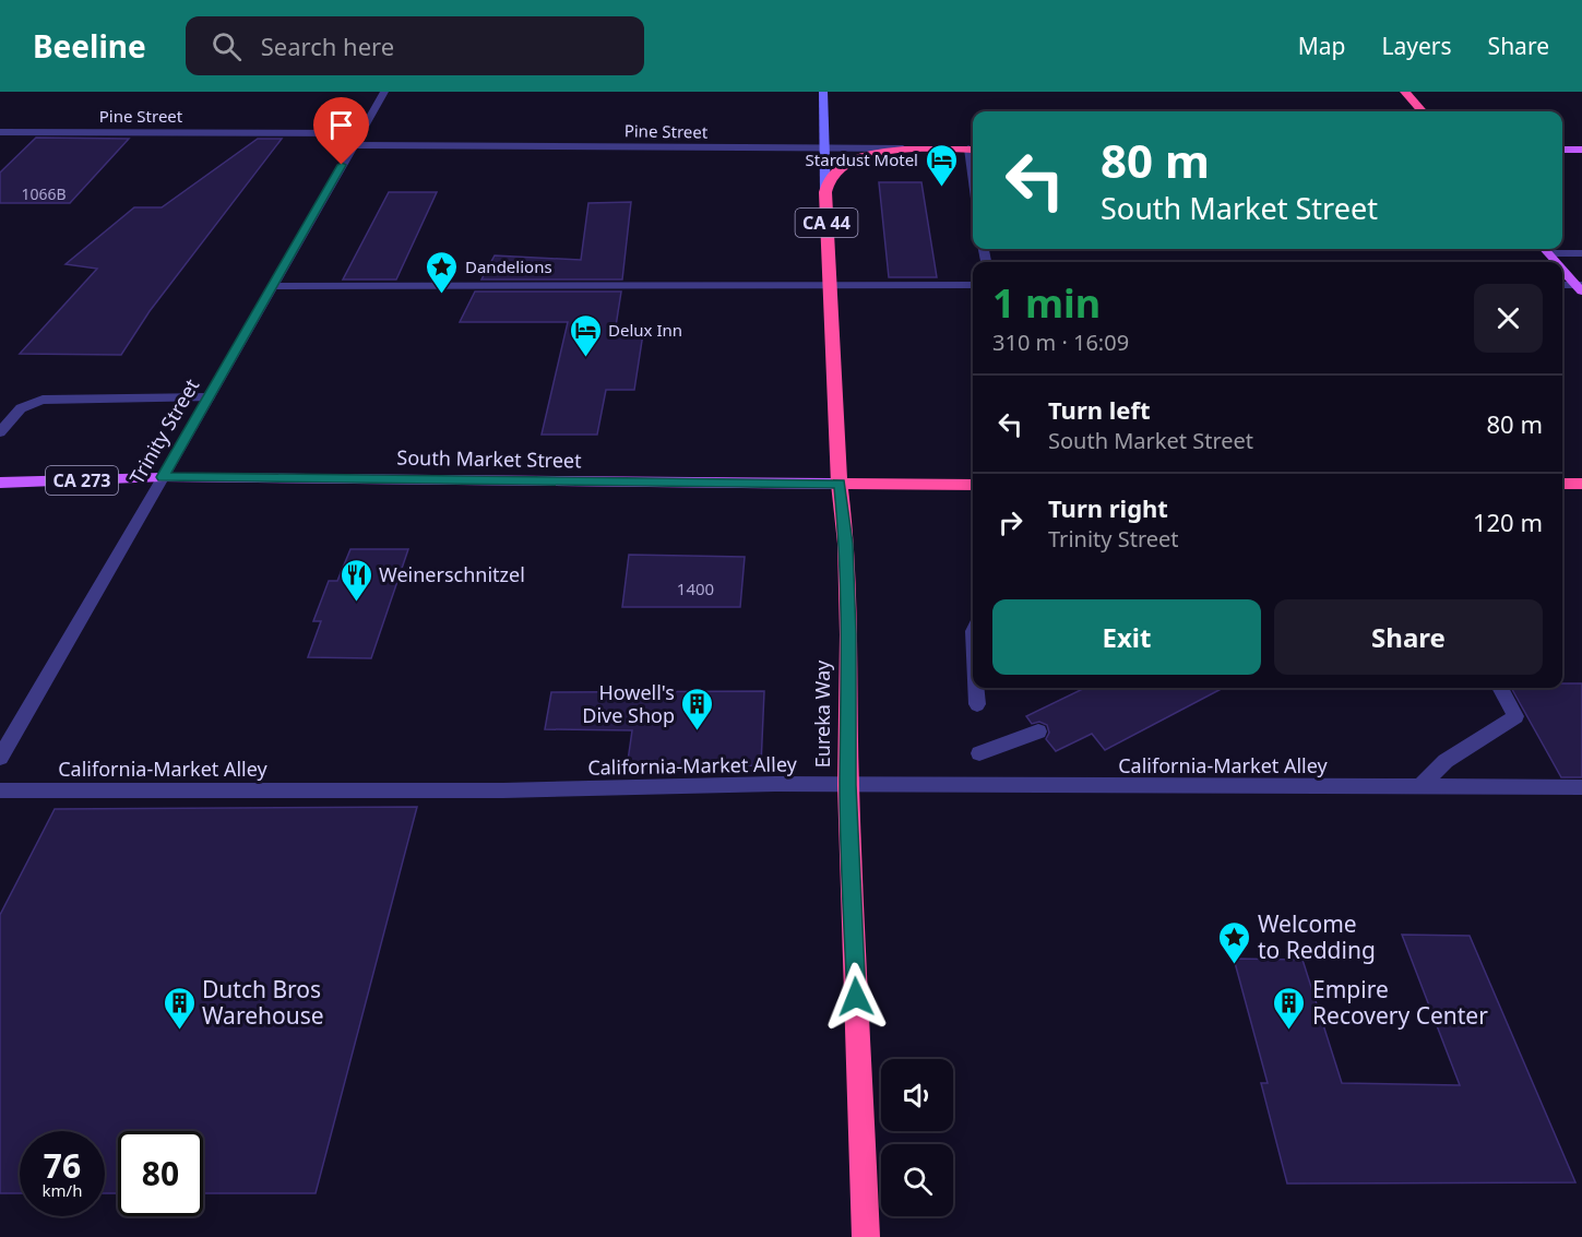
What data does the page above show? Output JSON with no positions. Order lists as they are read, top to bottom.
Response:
{
  "streets": {
    "highway": [
      "Pine Street",
      "CA 44",
      "South Market Street",
      "Eureka Way"
    ],
    "main road": ["CA 273"],
    "street": ["Trinity Street", "California-Market Alley"]
  },
  "crossings": [
    ["Pine Street", "CA 44"],
    ["Pine Street", "Trinity Street"],
    ["Pine Street", "Eureka Way"],
    ["CA 44", "Eureka Way"],
    ["Trinity Street", "South Market Street"],
    ["South Market Street", "Eureka Way"],
    ["Eureka Way", "California-Market Alley"]
  ],
  "places": {
    "hotel": ["Stardust Motel", "Delux Inn"],
    "place": ["Dandelions", "Welcome to Redding"],
    "restaurant": ["Weinerschnitzel"],
    "building": ["Howell's Dive Shop", "Dutch Bros Warehouse", "Empire Recovery Center"]
  },
  "house_numbers": ["1066B", "1400"],
  "page": {
    "header": "Beeline",
    "search": "Search here",
    "nav": ["Map", "Layers", "Share"],
    "turn": ["80 m", "South Market Street"],
    "heading": ["1 min", "310 m · 16:09"],
    "list": [
      {
        "name": "Turn left",
        "note": "South Market Street",
        "value": "80 m"
      },
      {
        "name": "Turn right",
        "note": "Trinity Street",
        "value": "120 m"
      }
    ],
    "buttons": ["Exit", "Share"],
    "speed": "76 km/h",
    "limit": "80"
  }
}
